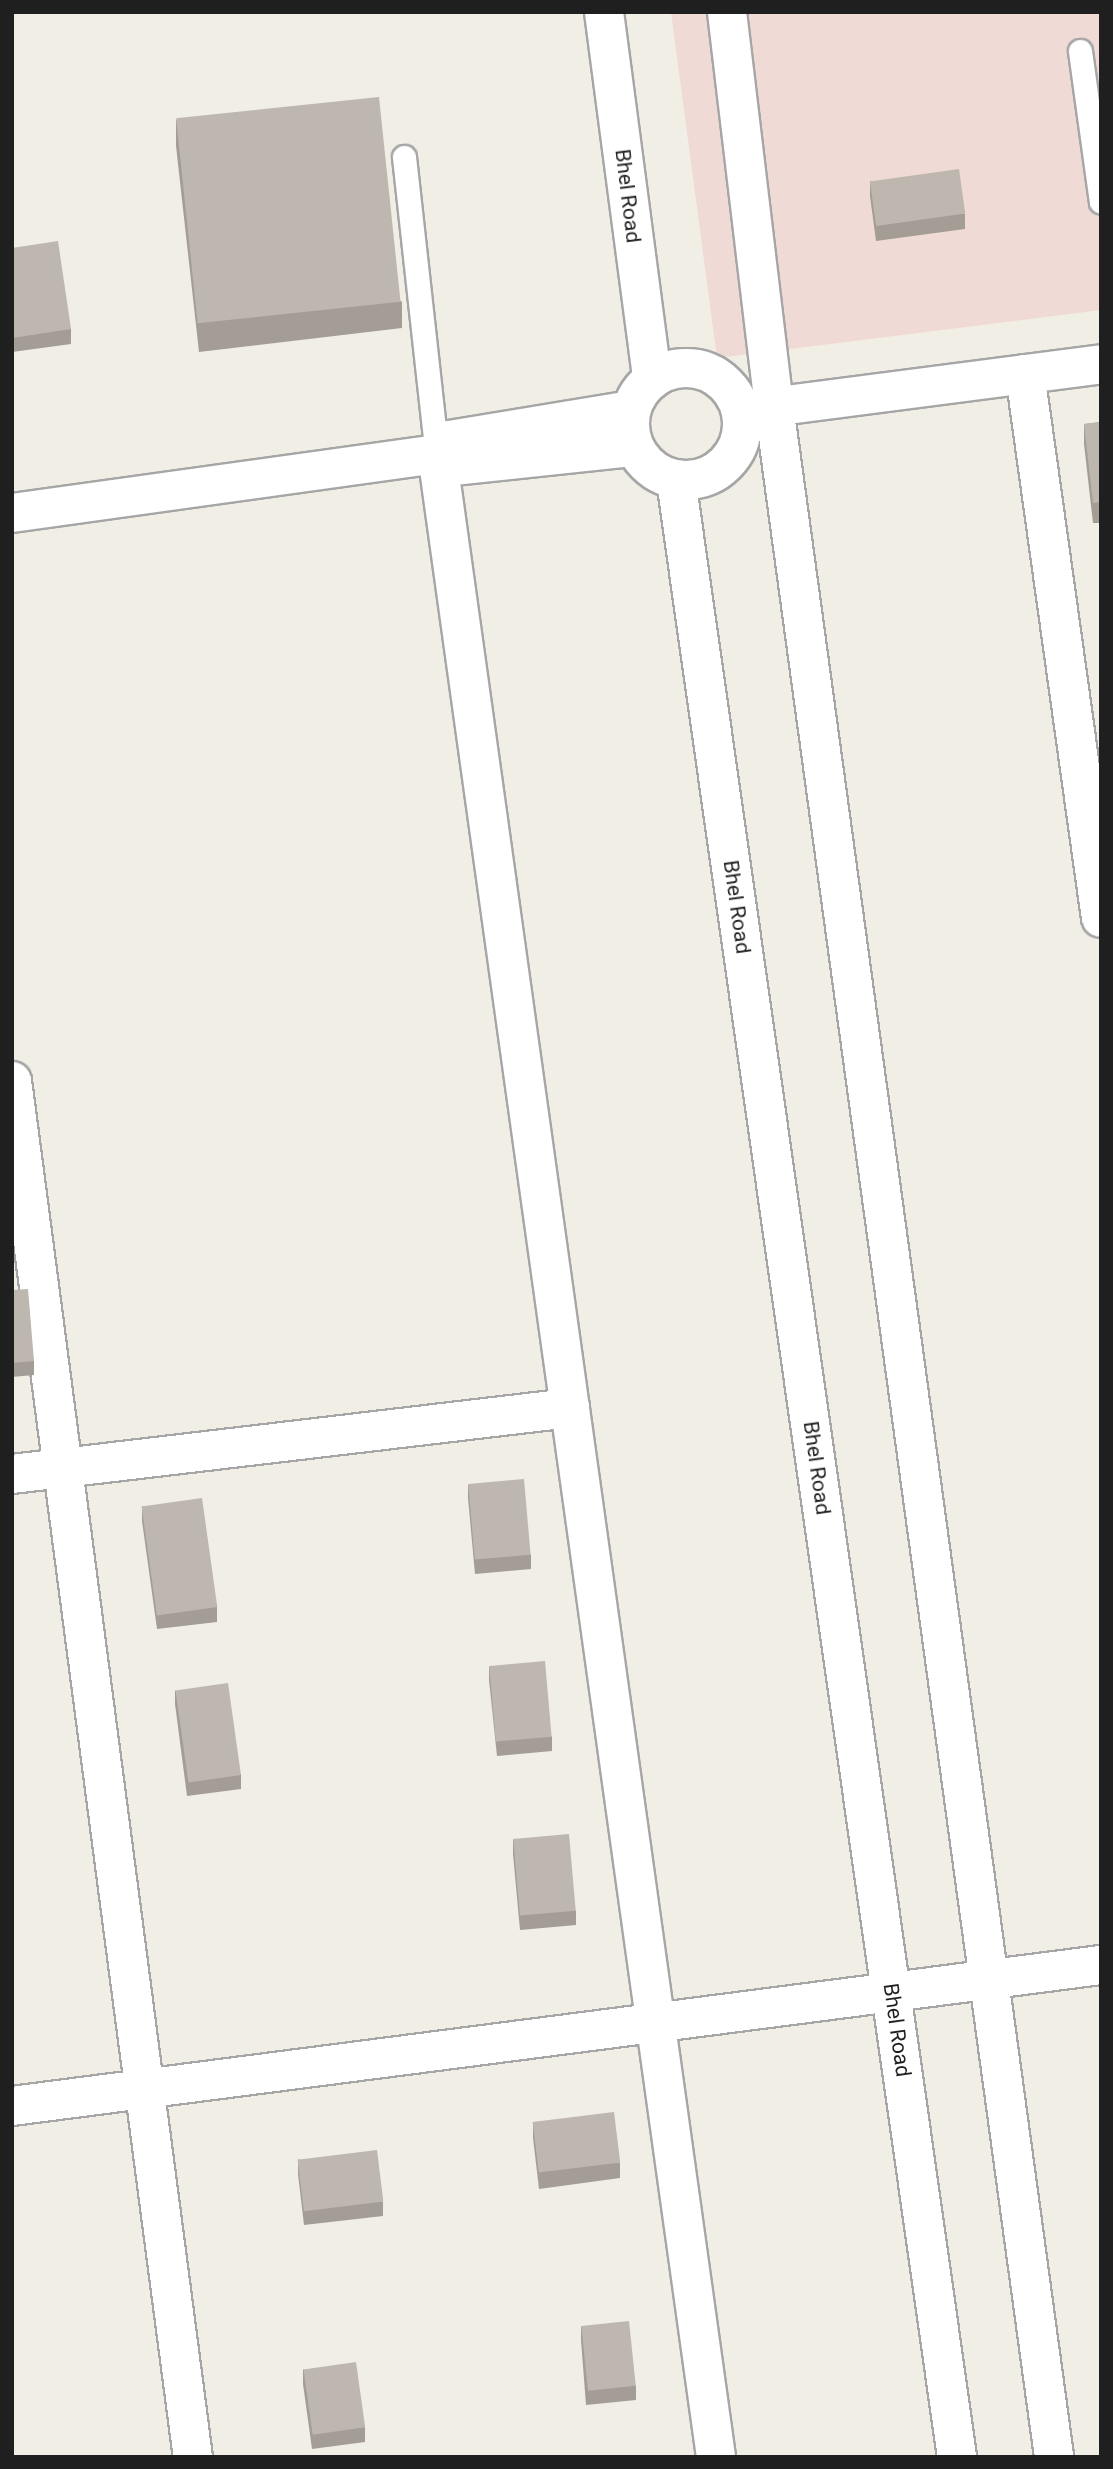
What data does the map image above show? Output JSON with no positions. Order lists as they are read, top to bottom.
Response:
{
  "streets": {
    "street": ["Bhel Road"]
  }
}
